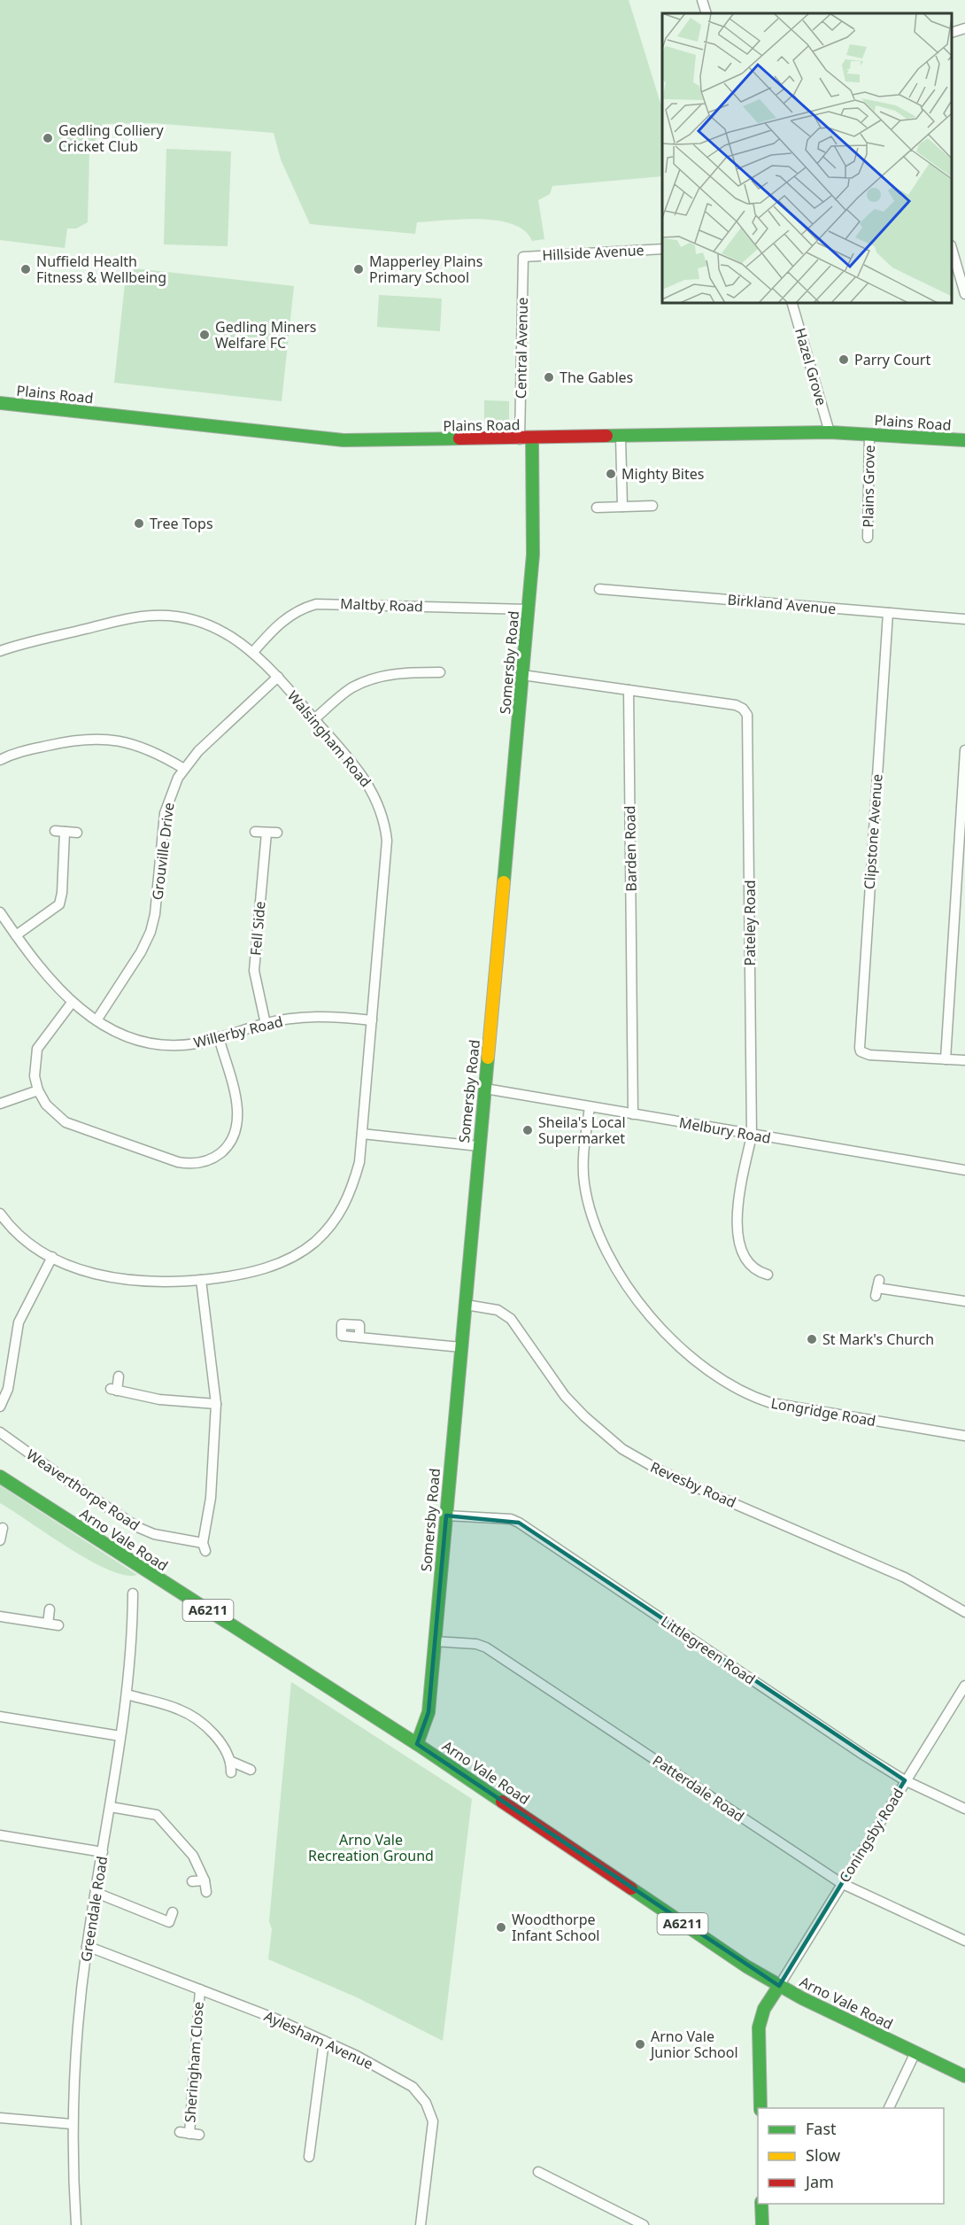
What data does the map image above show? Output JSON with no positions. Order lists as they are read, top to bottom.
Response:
{
  "streets": {
    "main road": [
      "Plains Road",
      "Somersby Road",
      "Arno Vale Road",
      "A6211"
    ],
    "street": [
      "Hillside Avenue",
      "Central Avenue",
      "Hazel Grove",
      "Plains Grove",
      "Birkland Avenue",
      "Maltby Road",
      "Walsingham Road",
      "Clipstone Avenue",
      "Barden Road",
      "Grouville Drive",
      "Pateley Road",
      "Fell Side",
      "Willerby Road",
      "Melbury Road",
      "Longridge Road",
      "Revesby Road",
      "Weaverthorpe Road",
      "Littlegreen Road",
      "Patterdale Road",
      "Coningsby Road",
      "Greendale Road",
      "Aylesham Avenue",
      "Sheringham Close"
    ]
  },
  "crossings": [
    ["Hillside Avenue", "Central Avenue"],
    ["Central Avenue", "Plains Road"],
    ["Central Avenue", "Somersby Road"],
    ["Hazel Grove", "Plains Road"],
    ["Plains Road", "Plains Grove"],
    ["Plains Road", "Somersby Road"],
    ["Birkland Avenue", "Clipstone Avenue"],
    ["Maltby Road", "Somersby Road"],
    ["Maltby Road", "Walsingham Road"],
    ["Somersby Road", "Melbury Road"],
    ["Somersby Road", "Revesby Road"],
    ["Somersby Road", "Arno Vale Road"],
    ["Somersby Road", "Littlegreen Road"],
    ["Somersby Road", "Patterdale Road"],
    ["Walsingham Road", "Grouville Drive"],
    ["Walsingham Road", "Willerby Road"],
    ["Walsingham Road", "Weaverthorpe Road"],
    ["Barden Road", "Pateley Road"],
    ["Barden Road", "Melbury Road"],
    ["Grouville Drive", "Willerby Road"],
    ["Pateley Road", "Melbury Road"],
    ["Fell Side", "Willerby Road"],
    ["Melbury Road", "Longridge Road"],
    ["Arno Vale Road", "Coningsby Road"],
    ["Littlegreen Road", "Coningsby Road"],
    ["Patterdale Road", "Coningsby Road"],
    ["Greendale Road", "Aylesham Avenue"],
    ["Aylesham Avenue", "Sheringham Close"]
  ],
  "parks": ["Arno Vale Recreation Ground"],
  "places": [
    "Gedling Colliery Cricket Club",
    "Nuffield Health Fitness & Wellbeing",
    "Mapperley Plains Primary School",
    "Gedling Miners Welfare FC",
    "Parry Court",
    "The Gables",
    "Mighty Bites",
    "Tree Tops",
    "Sheila's Local Supermarket",
    "St Mark's Church",
    "Woodthorpe Infant School",
    "Arno Vale Junior School"
  ],
  "legend": ["Fast", "Slow", "Jam"]
}
